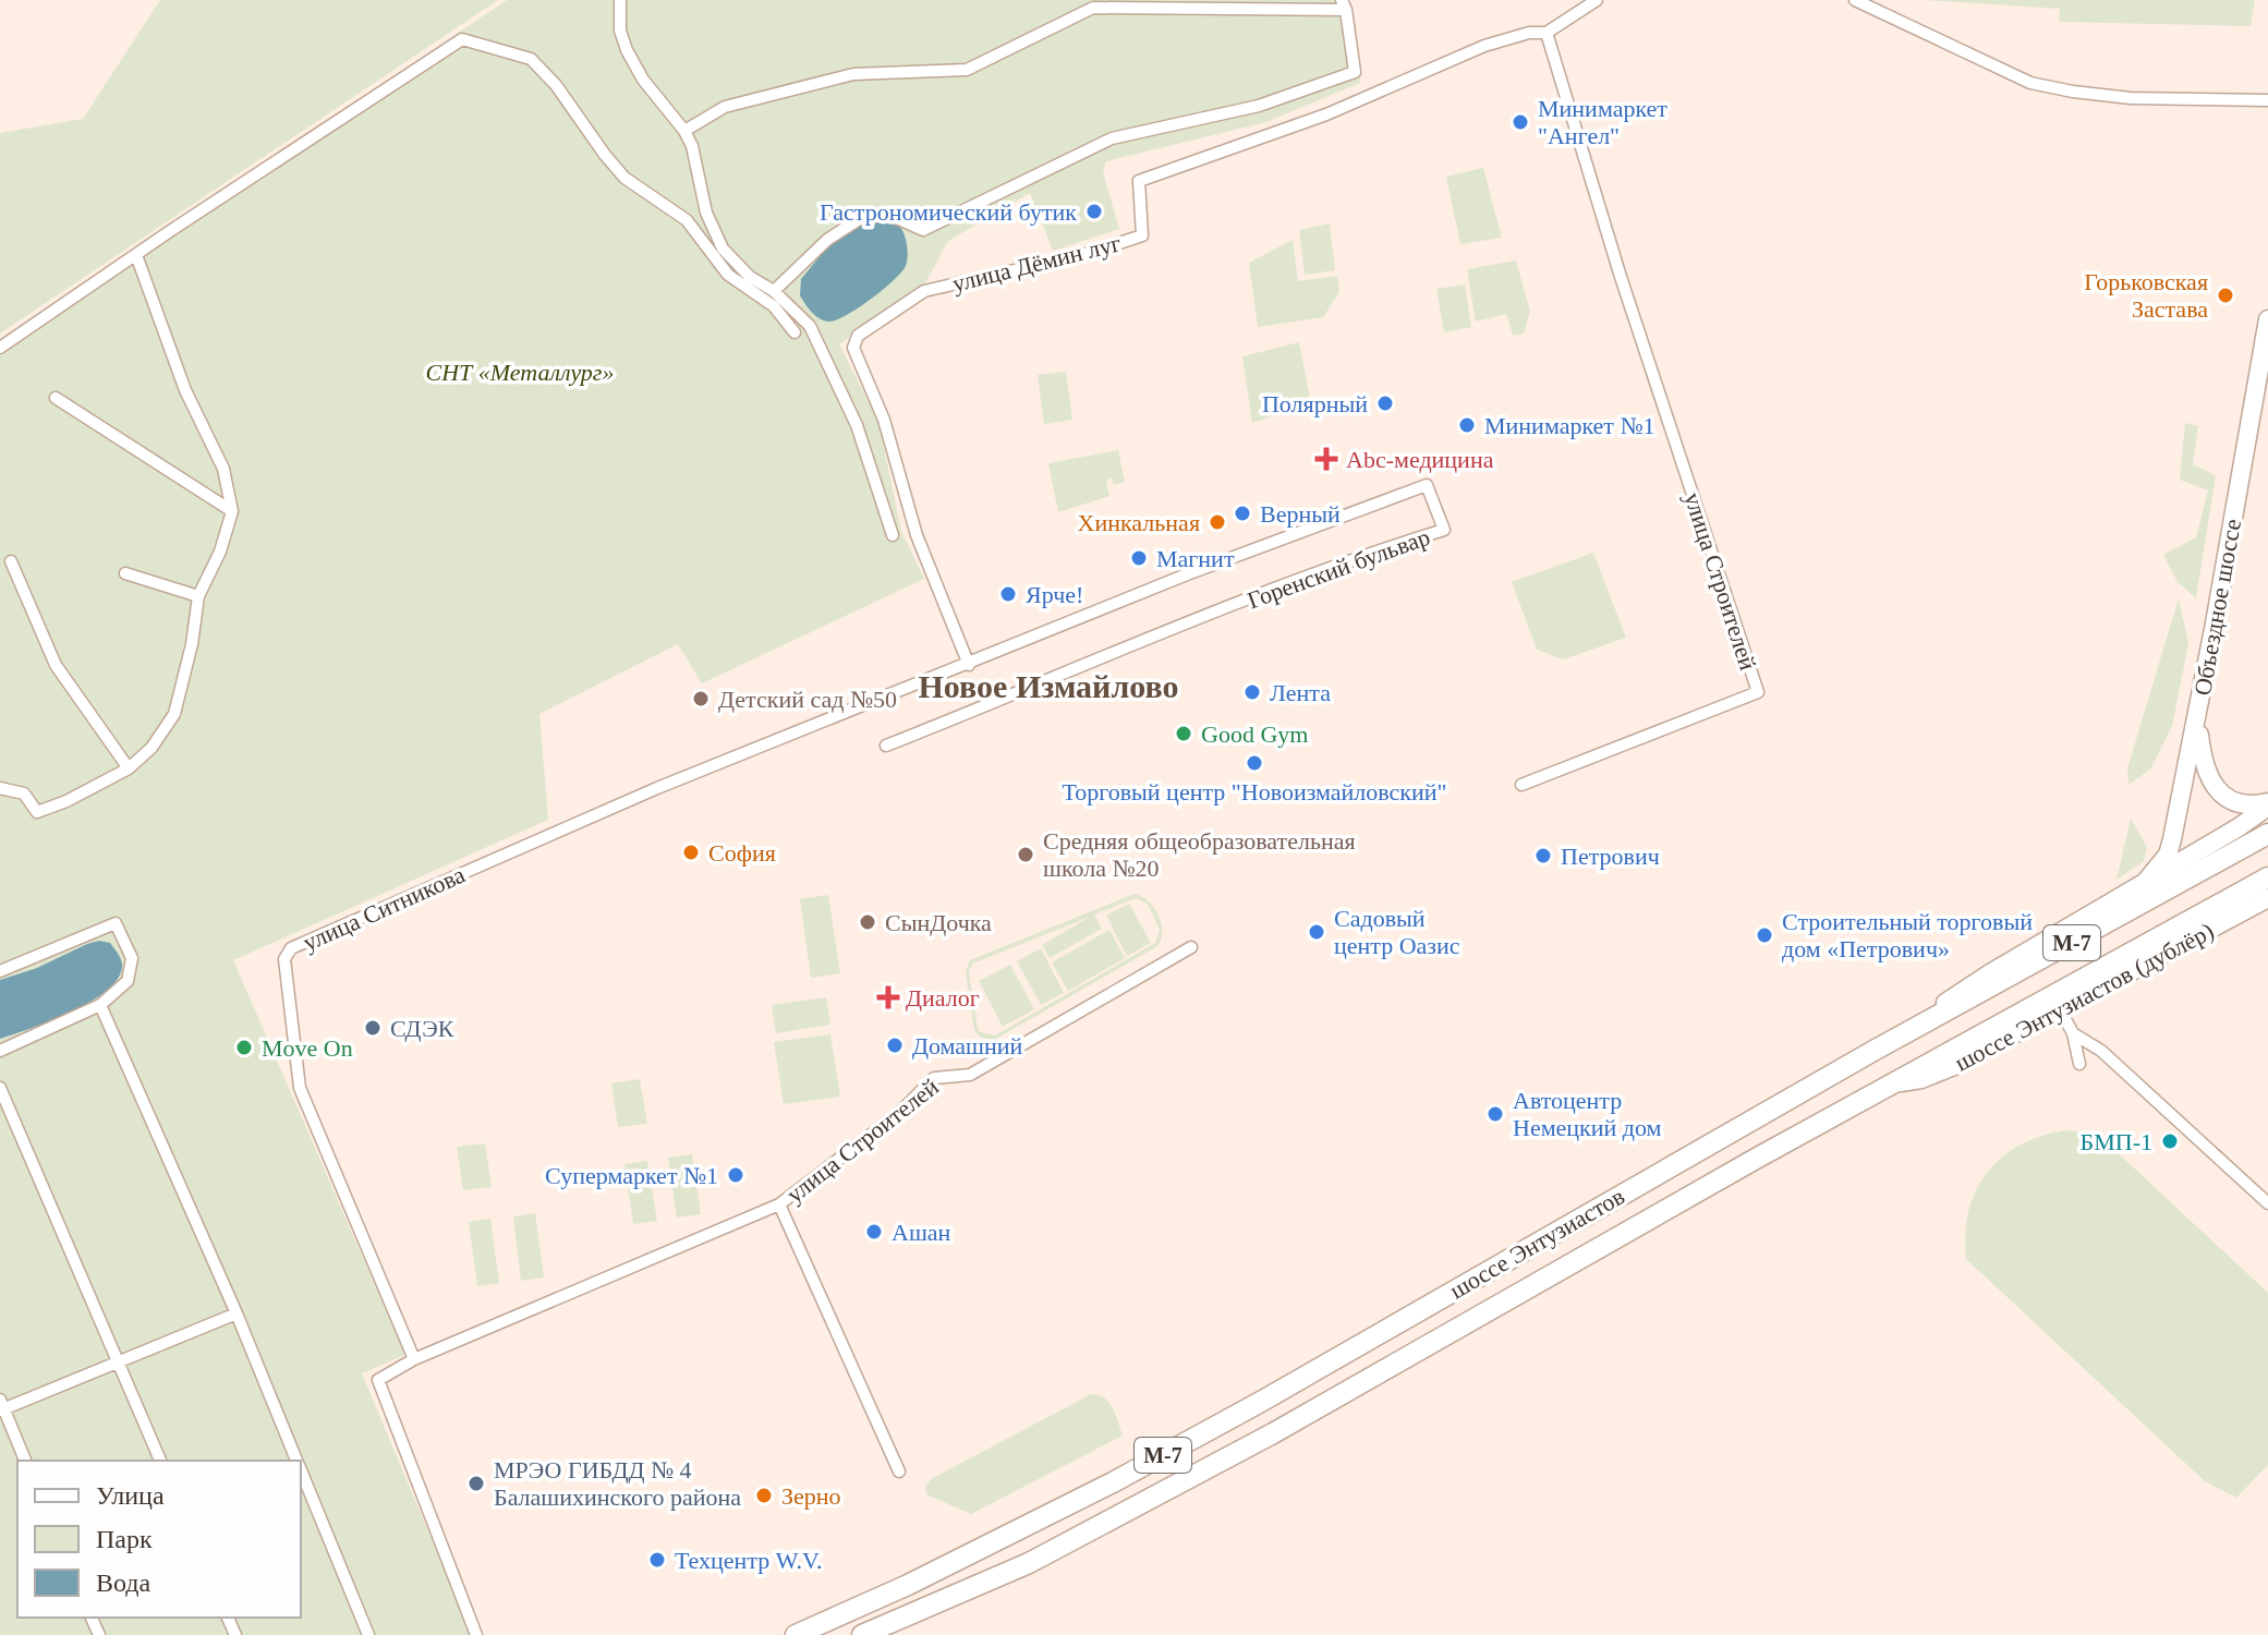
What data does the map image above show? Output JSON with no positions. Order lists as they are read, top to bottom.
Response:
{
  "streets": {
    "highway": ["М-7", "шоссе Энтузиастов"],
    "main road": ["Объездное шоссе", "шоссе Энтузиастов (дублёр)"],
    "street": [
      "улица Дёмин луг",
      "Горенский бульвар",
      "улица Строителей",
      "улица Ситникова"
    ]
  },
  "crossings": [
    ["улица Дёмин луг", "Горенский бульвар"],
    ["улица Дёмин луг", "улица Строителей"],
    ["Горенский бульвар", "улица Ситникова"],
    ["улица Строителей", "улица Ситникова"],
    ["шоссе Энтузиастов (дублёр)", "шоссе Энтузиастов"]
  ],
  "districts": ["Новое Измайлово"],
  "parks": ["СНТ «Металлург»"],
  "places": {
    "other": [
      "Минимаркет \"Ангел\"",
      "Гастрономический бутик",
      "Горьковская Застава",
      "Полярный",
      "Минимаркет №1",
      "Верный",
      "Хинкальная",
      "Магнит",
      "Ярче!",
      "Лента",
      "Детский сад №50",
      "Good Gym",
      "Торговый центр \"Новоизмайловский\"",
      "София",
      "Средняя общеобразовательная школа №20",
      "Петрович",
      "СынДочка",
      "Садовый центр Оазис",
      "Строительный торговый дом «Петрович»",
      "СДЭК",
      "Домашний",
      "Move On",
      "Автоцентр Немецкий дом",
      "БМП-1",
      "Супермаркет №1",
      "Ашан",
      "МРЭО ГИБДД № 4 Балашихинского района",
      "Зерно",
      "Техцентр W.V."
    ],
    "health": ["Abc-медицина", "Диалог"]
  },
  "legend": ["Улица", "Парк", "Вода"]
}
